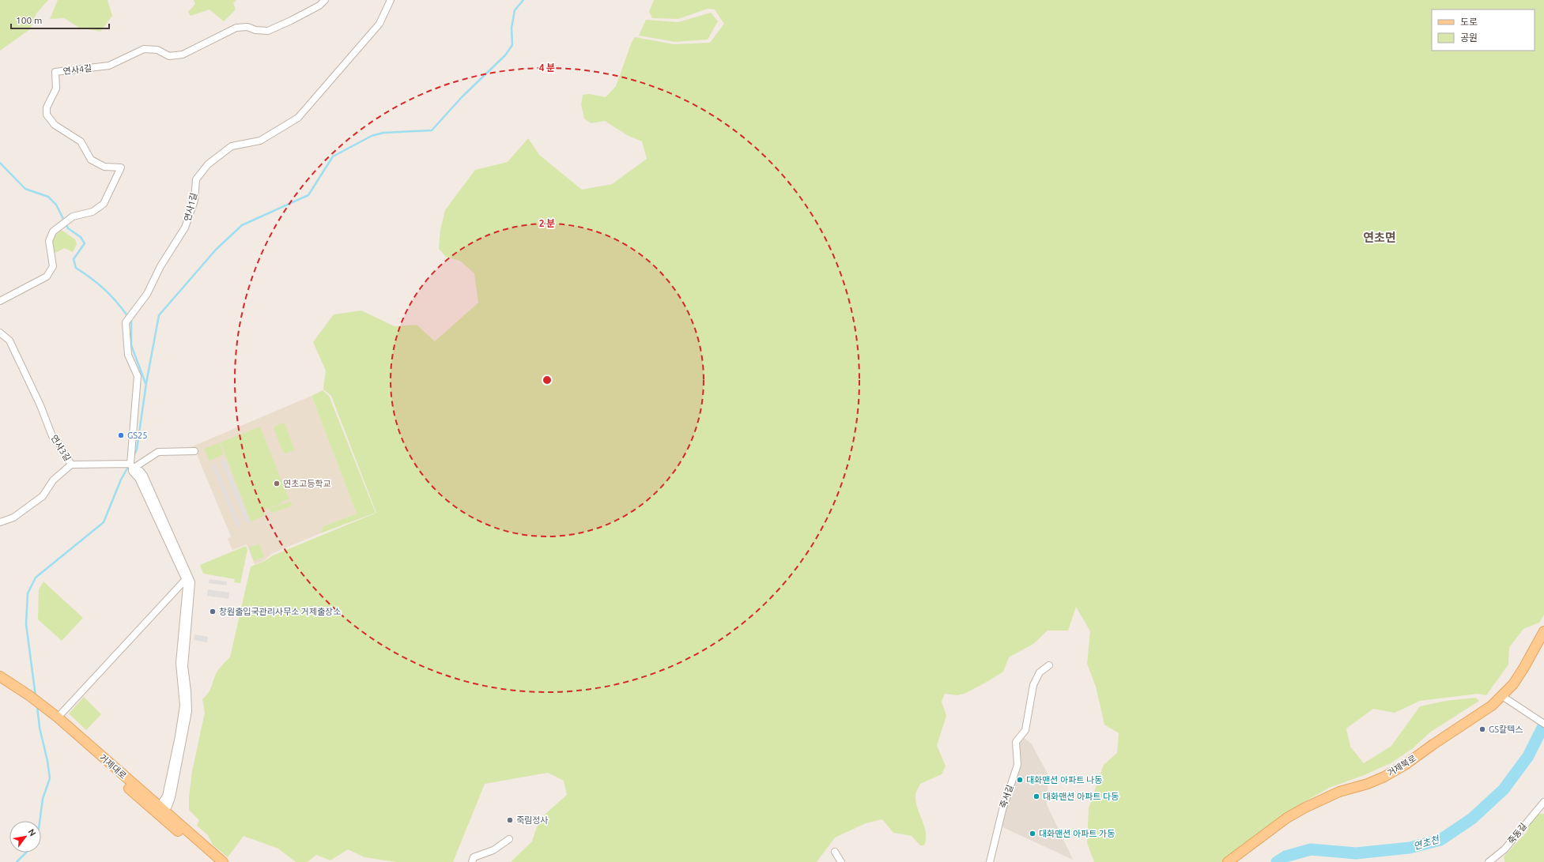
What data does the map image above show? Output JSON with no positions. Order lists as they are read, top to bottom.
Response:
{
  "streets": {
    "main road": ["거제북로", "거제대로"],
    "street": [
      "연사4길",
      "연사1길",
      "연사3길",
      "죽서길",
      "죽동길"
    ]
  },
  "districts": ["연초면"],
  "water": ["연초천"],
  "places": [
    "GS25",
    "연초고등학교",
    "창원출입국관리사무소 거제출장소",
    "GS칼텍스",
    "대화맨션 아파트 나동",
    "대화맨션 아파트 다동",
    "죽림정사",
    "대화맨션 아파트 가동"
  ],
  "legend": ["도로", "공원"],
  "scale_bar": "100 m",
  "north": "top right",
  "rings": ["4 분", "2 분"]
}
